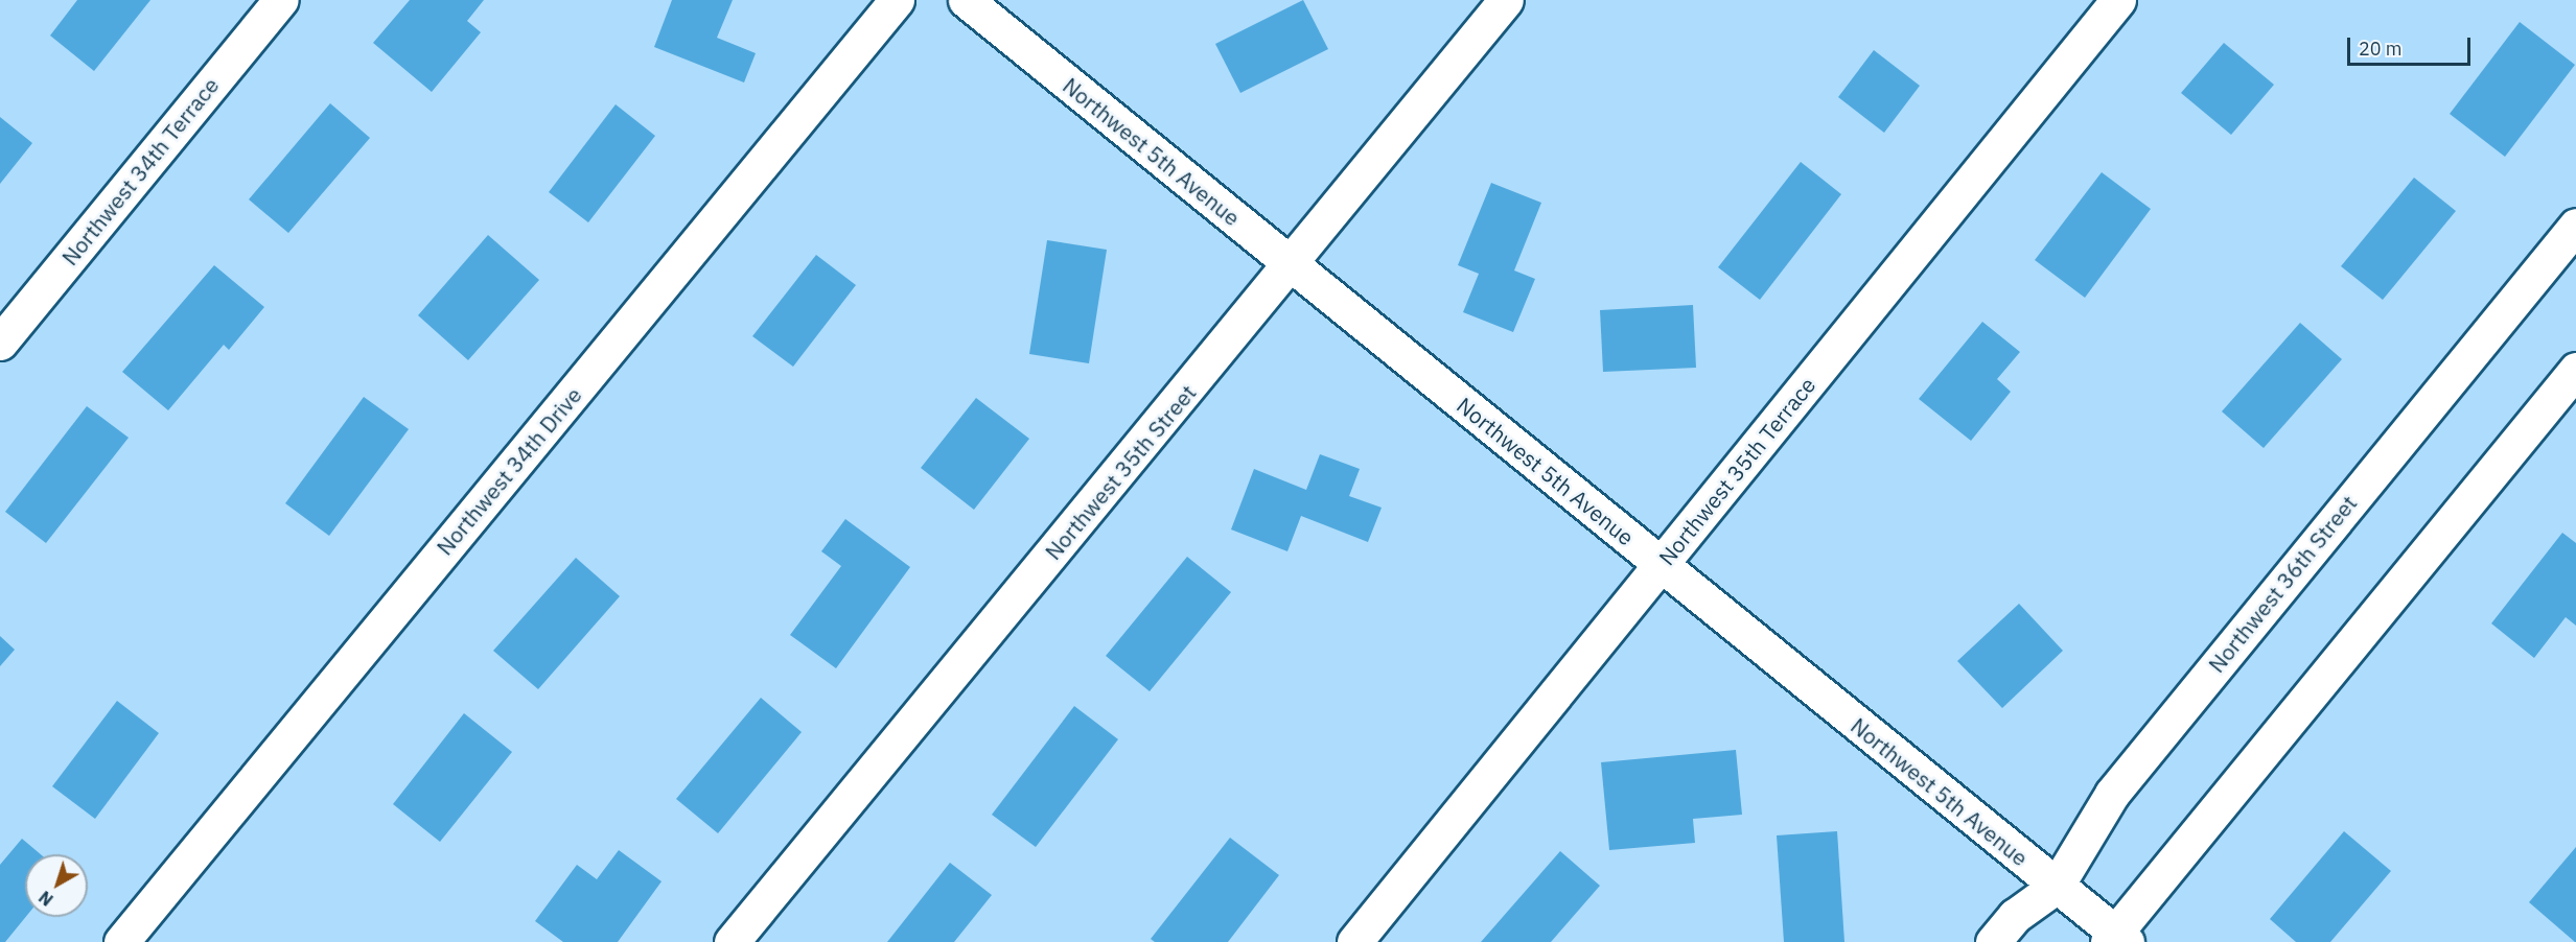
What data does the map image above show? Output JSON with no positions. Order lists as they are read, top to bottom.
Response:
{
  "streets": {
    "street": [
      "Northwest 5th Avenue",
      "Northwest 34th Terrace",
      "Northwest 34th Drive",
      "Northwest 35th Terrace",
      "Northwest 35th Street",
      "Northwest 36th Street"
    ]
  },
  "crossings": [
    ["Northwest 5th Avenue", "Northwest 35th Terrace"],
    ["Northwest 5th Avenue", "Northwest 35th Street"],
    ["Northwest 5th Avenue", "Northwest 36th Street"]
  ],
  "scale_bar": "20 m",
  "north": "bottom left"
}
